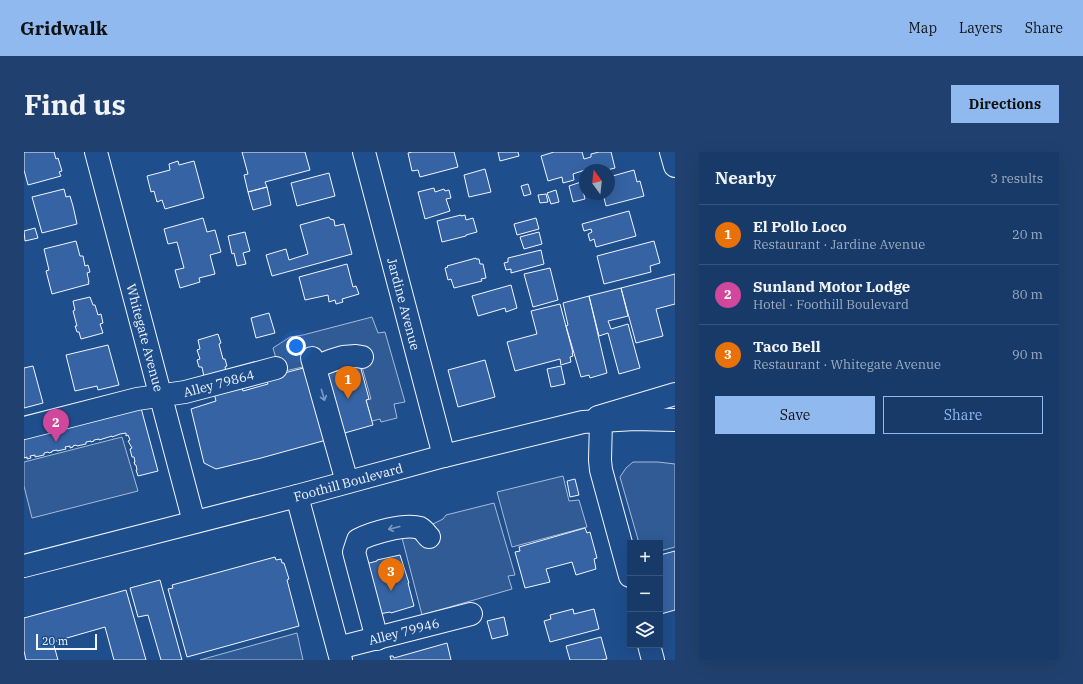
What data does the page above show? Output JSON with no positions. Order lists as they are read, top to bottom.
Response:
{
  "streets": {
    "street": [
      "Jardine Avenue",
      "Whitegate Avenue",
      "Alley 79864",
      "Foothill Boulevard",
      "Alley 79946"
    ]
  },
  "crossings": [
    ["Jardine Avenue", "Foothill Boulevard"],
    ["Whitegate Avenue", "Alley 79864"],
    ["Whitegate Avenue", "Foothill Boulevard"]
  ],
  "scale_bar": "20 m",
  "north": "top",
  "page": {
    "header": "Gridwalk",
    "nav": ["Map", "Layers", "Share"],
    "buttons": [
      "Directions",
      ["Save", "Share"]
    ],
    "title": "Find us",
    "heading": ["Nearby", "3 results"],
    "list": [
      {
        "mark": "1",
        "name": "El Pollo Loco",
        "note": "Restaurant · Jardine Avenue",
        "value": "20 m"
      },
      {
        "mark": "2",
        "name": "Sunland Motor Lodge",
        "note": "Hotel · Foothill Boulevard",
        "value": "80 m"
      },
      {
        "mark": "3",
        "name": "Taco Bell",
        "note": "Restaurant · Whitegate Avenue",
        "value": "90 m"
      }
    ],
    "pins": ["1", "2", "3"],
    "map_buttons": ["+", "−"],
    "scale": "20 m"
  }
}
